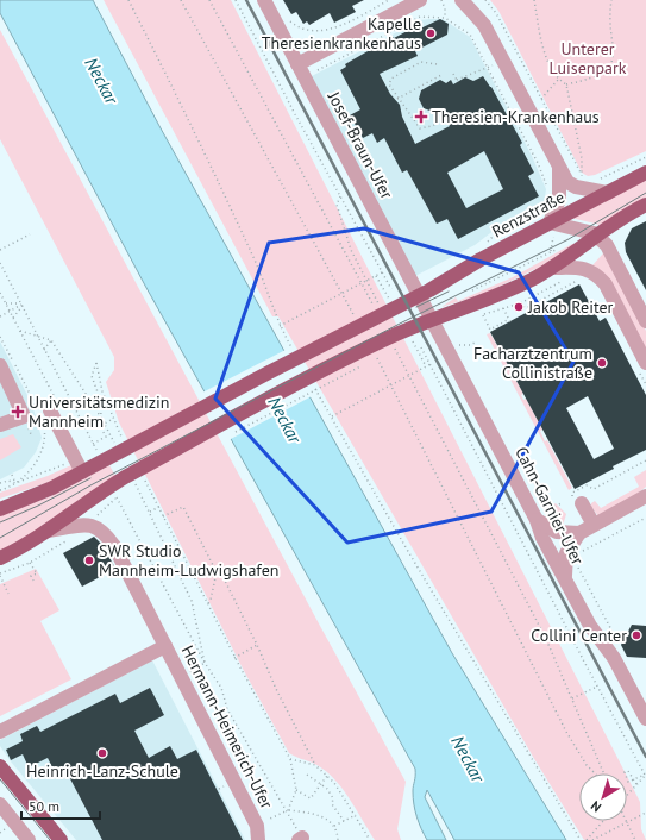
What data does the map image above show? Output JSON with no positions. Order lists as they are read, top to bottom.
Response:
{
  "streets": {
    "main road": ["Renzstraße"],
    "street": ["Josef-Braun-Ufer", "Cahn-Garnier-Ufer", "Hermann-Heimerich-Ufer"]
  },
  "crossings": [
    ["Josef-Braun-Ufer", "Cahn-Garnier-Ufer"]
  ],
  "water": ["Neckar"],
  "parks": ["Unterer Luisenpark"],
  "places": {
    "other": [
      "Kapelle Theresienkrankenhaus",
      "Jakob Reiter",
      "Facharztzentrum Collinistraße",
      "SWR Studio Mannheim-Ludwigshafen",
      "Collini Center",
      "Heinrich-Lanz-Schule"
    ],
    "health": ["Theresien-Krankenhaus", "Universitätsmedizin Mannheim"]
  },
  "scale_bar": "50 m",
  "north": "bottom left"
}
